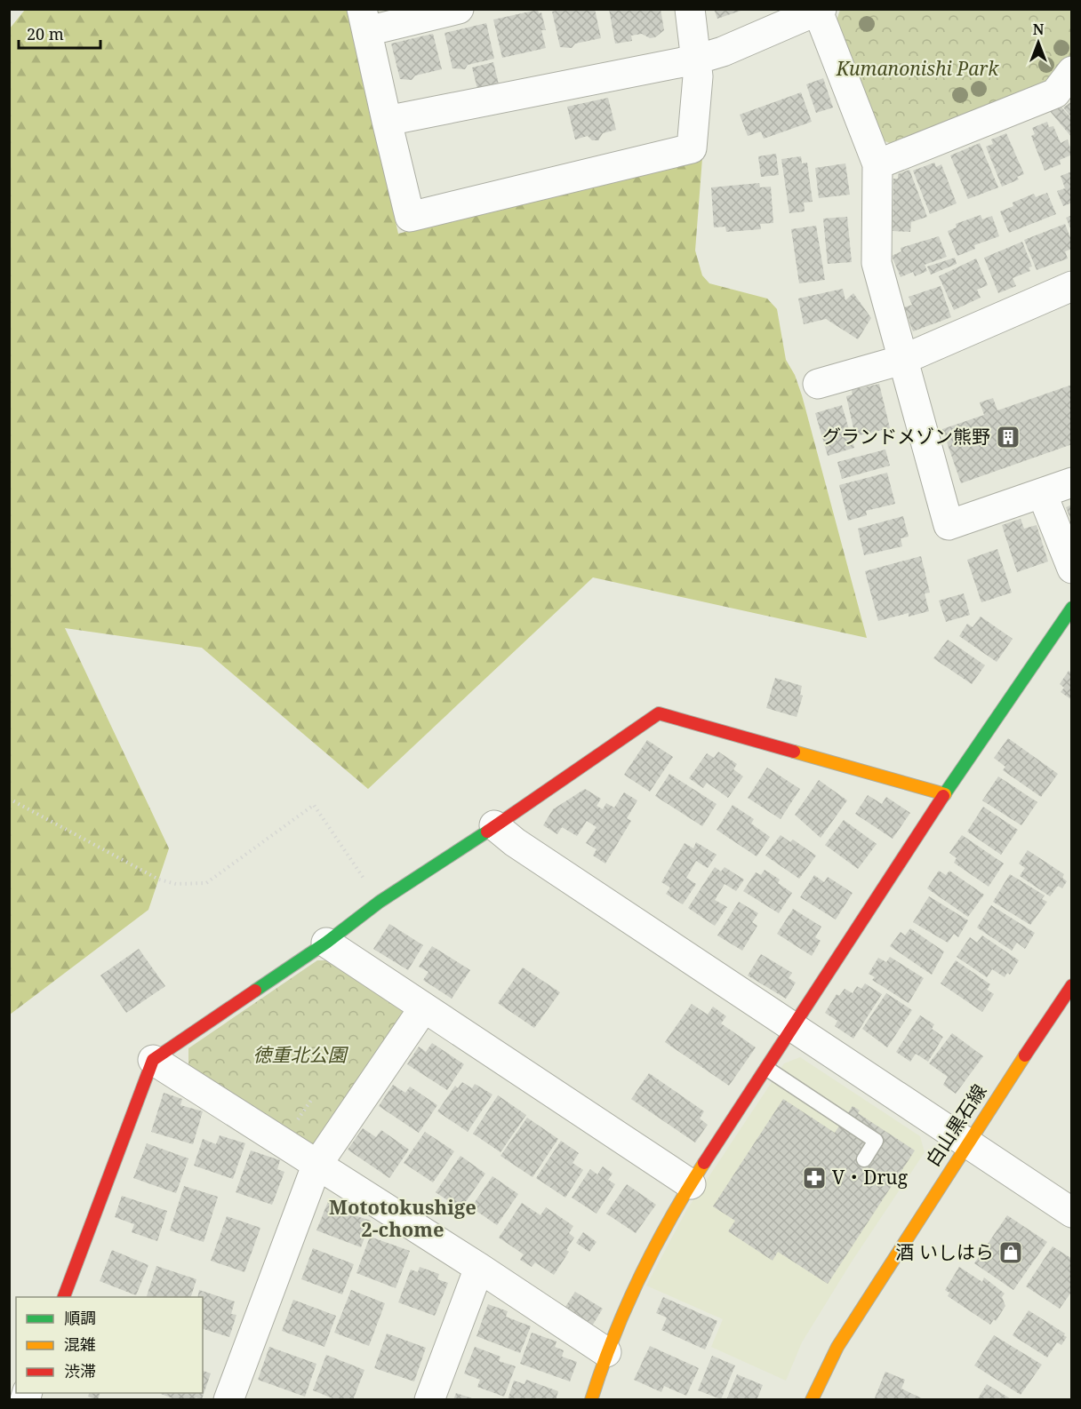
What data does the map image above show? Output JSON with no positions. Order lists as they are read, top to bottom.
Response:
{
  "streets": {
    "street": ["白山黒石線"]
  },
  "districts": ["Mototokushige 2-chome"],
  "parks": ["Kumanonishi Park", "徳重北公園"],
  "places": {
    "building": ["グランドメゾン熊野"],
    "pharmacy": ["V・Drug"],
    "shop": ["酒 いしはら"]
  },
  "legend": ["順調", "混雑", "渋滞"],
  "scale_bar": "20 m",
  "north": "top"
}
